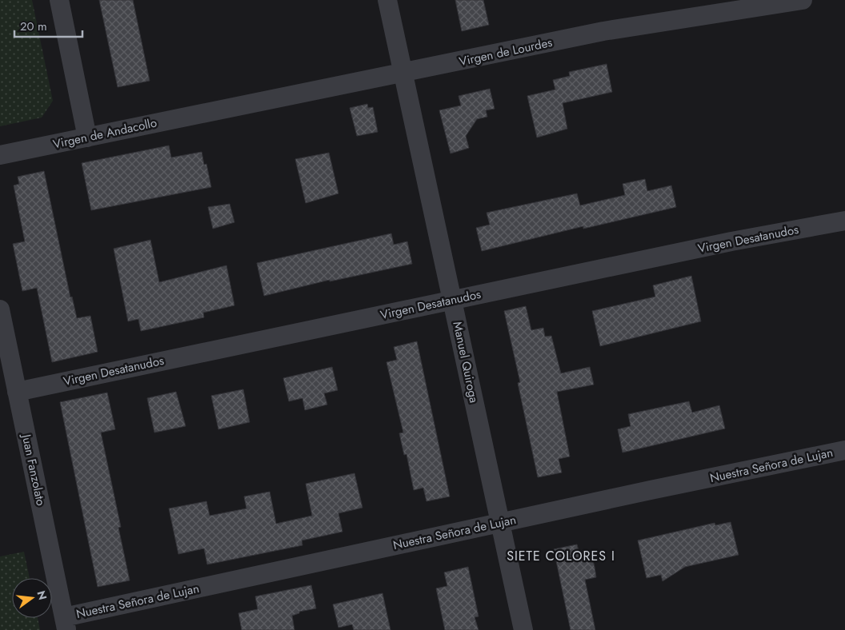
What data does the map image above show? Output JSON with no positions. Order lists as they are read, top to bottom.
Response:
{
  "streets": {
    "street": [
      "Virgen de Lourdes",
      "Virgen de Andacollo",
      "Virgen Desatanudos",
      "Manuel Quiroga",
      "Nuestra Señora de Lujan",
      "Juan Fanzolato"
    ]
  },
  "crossings": [
    ["Virgen de Lourdes", "Virgen de Andacollo"],
    ["Virgen de Lourdes", "Manuel Quiroga"],
    ["Virgen Desatanudos", "Manuel Quiroga"],
    ["Virgen Desatanudos", "Juan Fanzolato"],
    ["Manuel Quiroga", "Nuestra Señora de Lujan"],
    ["Nuestra Señora de Lujan", "Juan Fanzolato"]
  ],
  "districts": ["SIETE COLORES I"],
  "scale_bar": "20 m",
  "north": "right"
}
